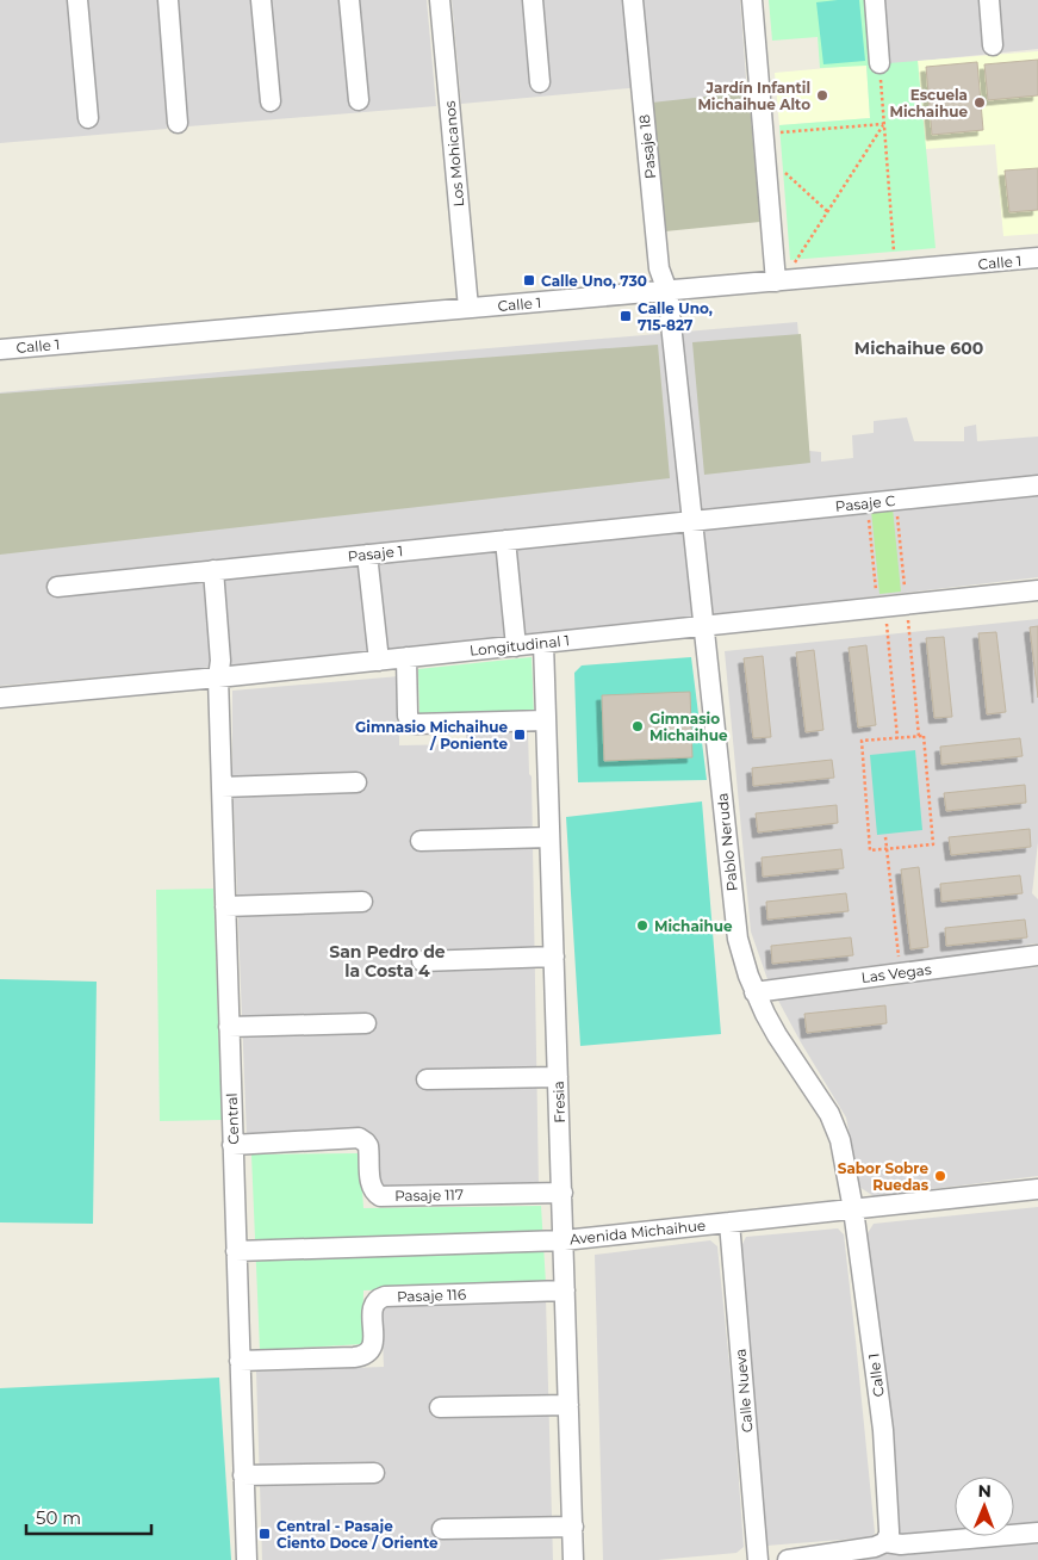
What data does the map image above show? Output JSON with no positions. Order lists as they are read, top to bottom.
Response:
{
  "streets": {
    "street": [
      "Pasaje 18",
      "Los Mohicanos",
      "Calle 1",
      "Pasaje C",
      "Pasaje 1",
      "Longitudinal 1",
      "Pablo Neruda",
      "Las Vegas",
      "Fresia",
      "Central",
      "Pasaje 117",
      "Avenida Michaihue",
      "Pasaje 116",
      "Calle Nueva"
    ]
  },
  "crossings": [
    ["Pasaje 18", "Calle 1"],
    ["Pasaje 18", "Pasaje C"],
    ["Pasaje 18", "Pasaje 1"],
    ["Pasaje 18", "Pablo Neruda"],
    ["Los Mohicanos", "Calle 1"],
    ["Calle 1", "Pablo Neruda"],
    ["Calle 1", "Avenida Michaihue"],
    ["Pasaje C", "Pasaje 1"],
    ["Pasaje C", "Pablo Neruda"],
    ["Pasaje 1", "Pablo Neruda"],
    ["Pasaje 1", "Central"],
    ["Longitudinal 1", "Pablo Neruda"],
    ["Longitudinal 1", "Fresia"],
    ["Longitudinal 1", "Central"],
    ["Pablo Neruda", "Las Vegas"],
    ["Pablo Neruda", "Avenida Michaihue"],
    ["Fresia", "Pasaje 117"],
    ["Fresia", "Avenida Michaihue"],
    ["Fresia", "Pasaje 116"],
    ["Central", "Pasaje 117"],
    ["Central", "Avenida Michaihue"],
    ["Central", "Pasaje 116"],
    ["Avenida Michaihue", "Calle Nueva"]
  ],
  "districts": ["Michaihue 600", "San Pedro de la Costa 4"],
  "places": {
    "other": [
      "Jardín Infantil Michaihue Alto",
      "Escuela Michaihue",
      "Gimnasio Michaihue",
      "Michaihue",
      "Sabor Sobre Ruedas"
    ],
    "transit": [
      "Calle Uno, 730",
      "Calle Uno, 715-827",
      "Gimnasio Michaihue / Poniente",
      "Central - Pasaje Ciento Doce / Oriente"
    ]
  },
  "scale_bar": "50 m",
  "north": "top"
}
